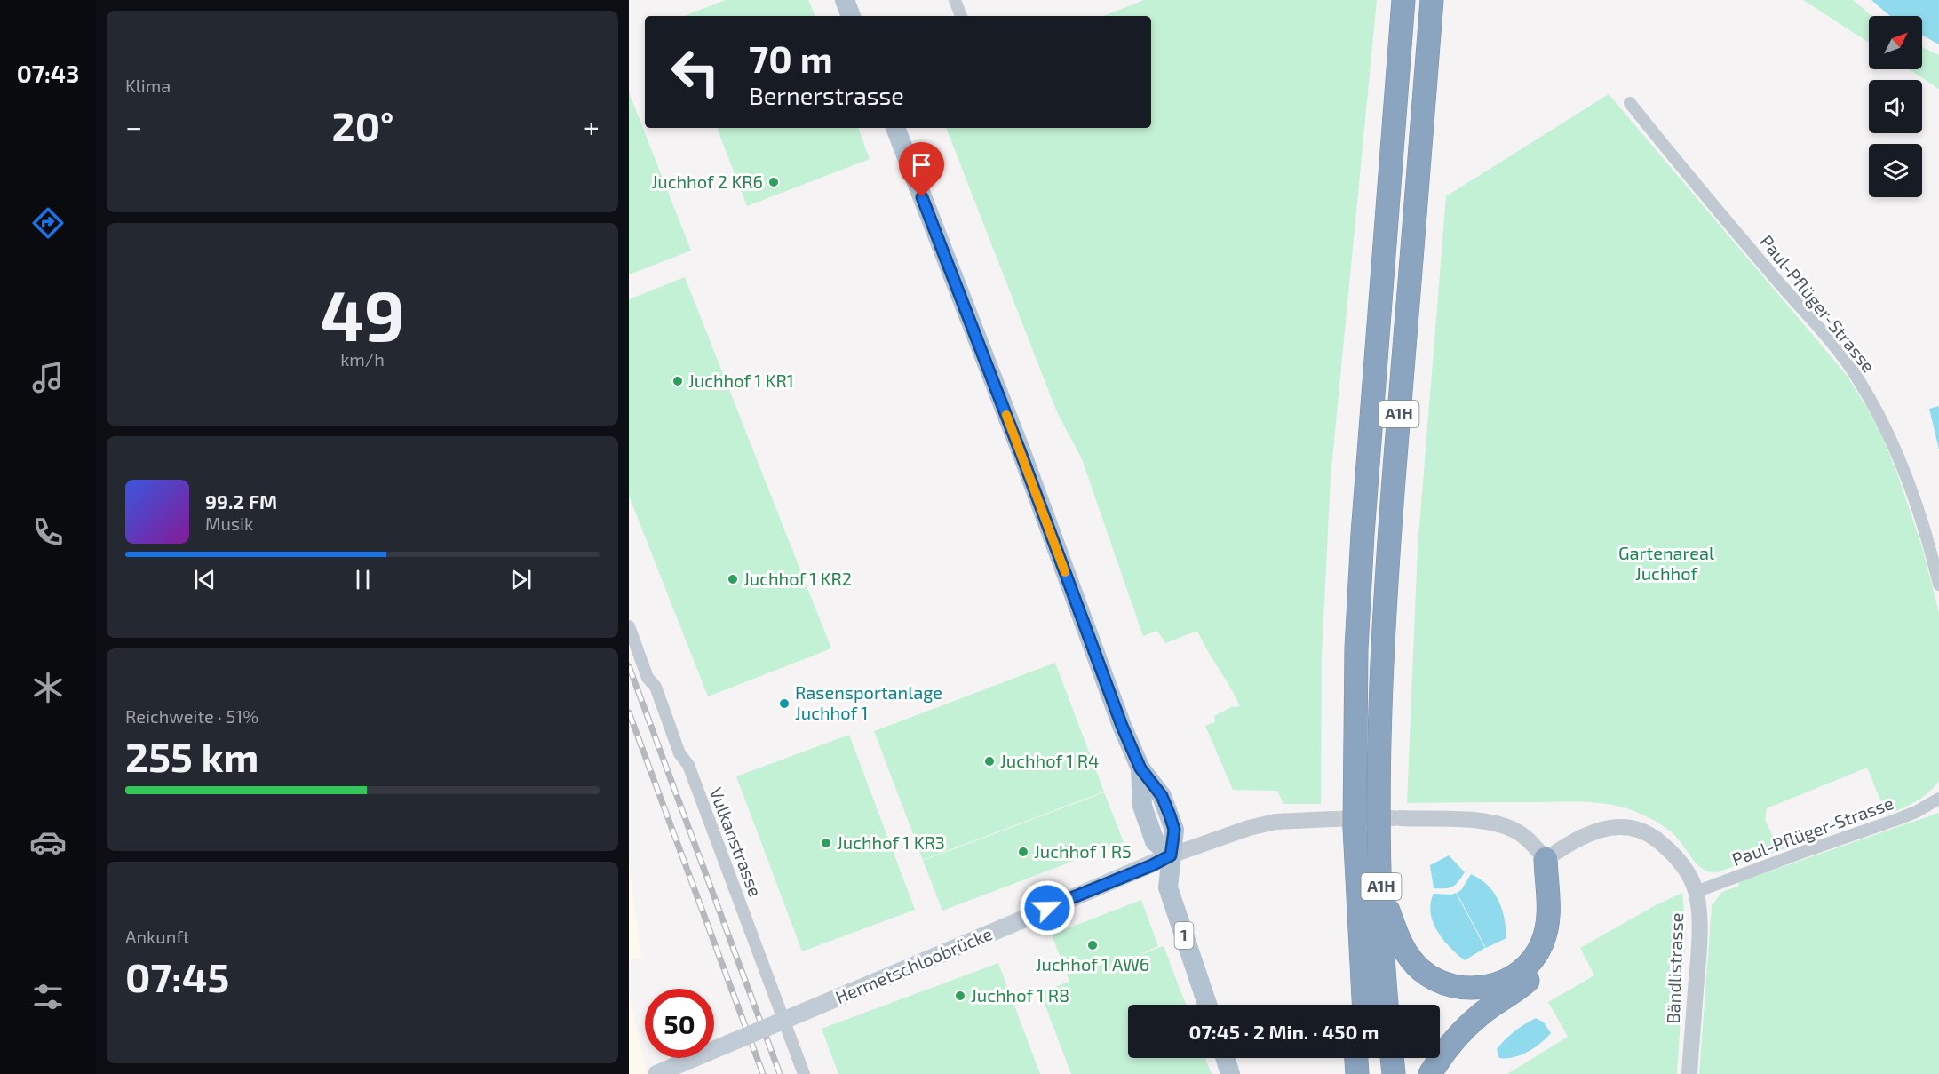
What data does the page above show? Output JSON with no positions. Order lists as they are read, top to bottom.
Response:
{
  "streets": {
    "highway": ["A1H"],
    "main road": ["1", "Hermetschloobrücke"],
    "street": ["Paul-Pflüger-Strasse", "Vulkanstrasse", "Bändlistrasse"]
  },
  "crossings": [
    ["Paul-Pflüger-Strasse", "Bändlistrasse"],
    ["1", "Hermetschloobrücke"]
  ],
  "parks": ["Gartenareal Juchhof"],
  "places": [
    "Juchhof 2 KR6",
    "Juchhof 1 KR1",
    "Juchhof 1 KR2",
    "Rasensportanlage Juchhof 1",
    "Juchhof 1 R4",
    "Juchhof 1 KR3",
    "Juchhof 1 R5",
    "Juchhof 1 AW6",
    "Juchhof 1 R8"
  ],
  "north": "top right",
  "page": {
    "tabs": "07:43",
    "tile": [
      "Klima",
      ["49", "km/h"],
      ["Reichweite · 51%", "255 km"],
      ["Ankunft", "07:45"]
    ],
    "turn": ["70 m", "Bernerstrasse"],
    "heat": ["−", "20°", "+"],
    "song": ["99.2 FM", "Musik"],
    "limit": "50",
    "trip": "07:45 · 2 Min. · 450 m"
  }
}
